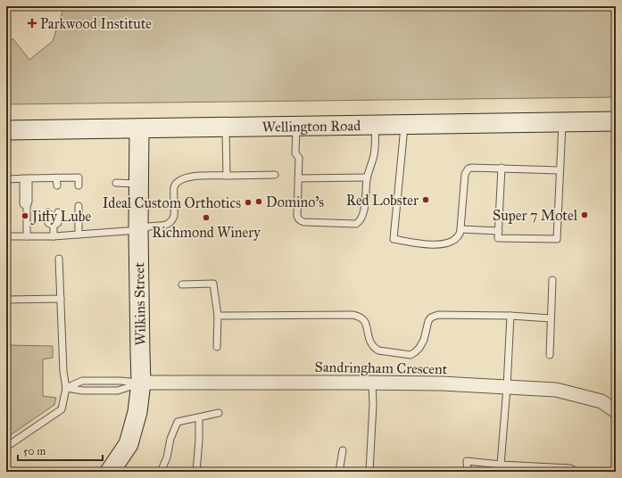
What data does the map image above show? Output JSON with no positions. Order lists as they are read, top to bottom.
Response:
{
  "streets": {
    "main road": ["Wellington Road", "Wilkins Street"],
    "street": ["Sandringham Crescent"]
  },
  "crossings": [
    ["Wellington Road", "Wilkins Street"],
    ["Wilkins Street", "Sandringham Crescent"]
  ],
  "places": {
    "health": ["Parkwood Institute"],
    "other": [
      "Red Lobster",
      "Domino's",
      "Ideal Custom Orthotics",
      "Super 7 Motel",
      "Jiffy Lube",
      "Richmond Winery"
    ]
  },
  "scale_bar": "50 m"
}
